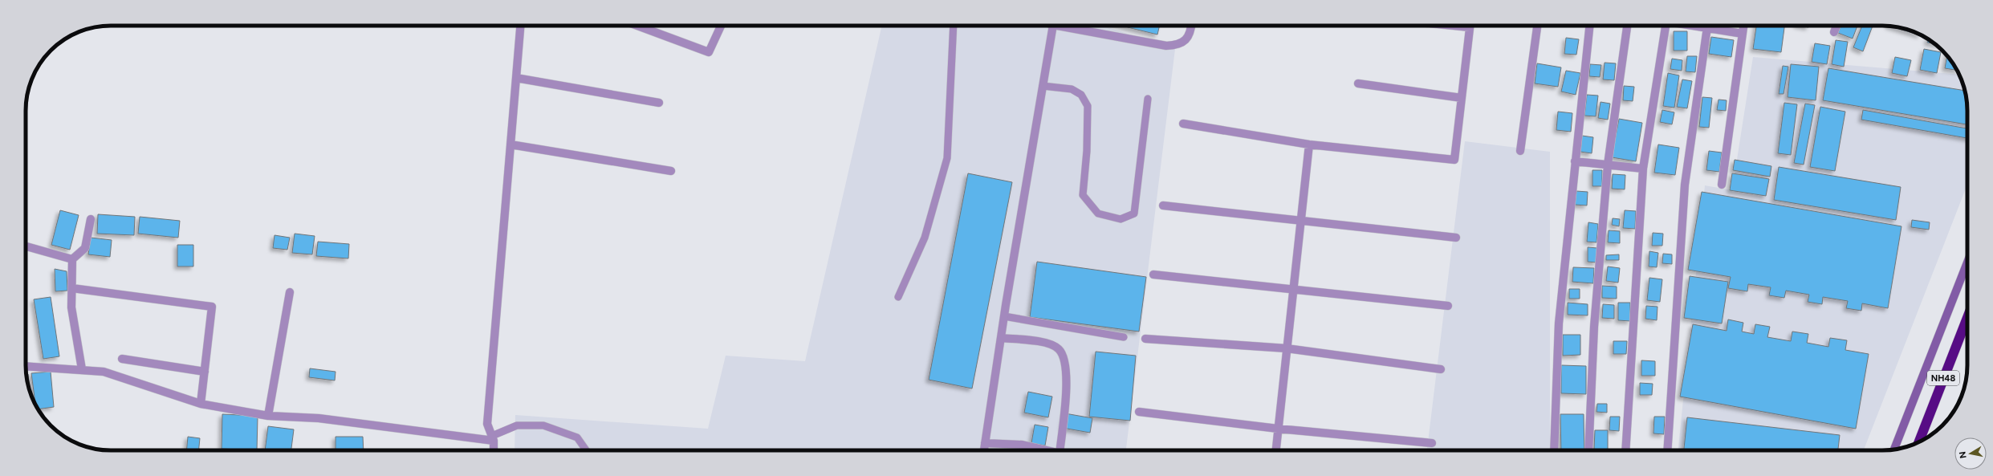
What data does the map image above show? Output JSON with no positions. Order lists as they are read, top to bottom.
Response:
{
  "streets": {
    "highway": ["NH48"]
  },
  "north": "left"
}
